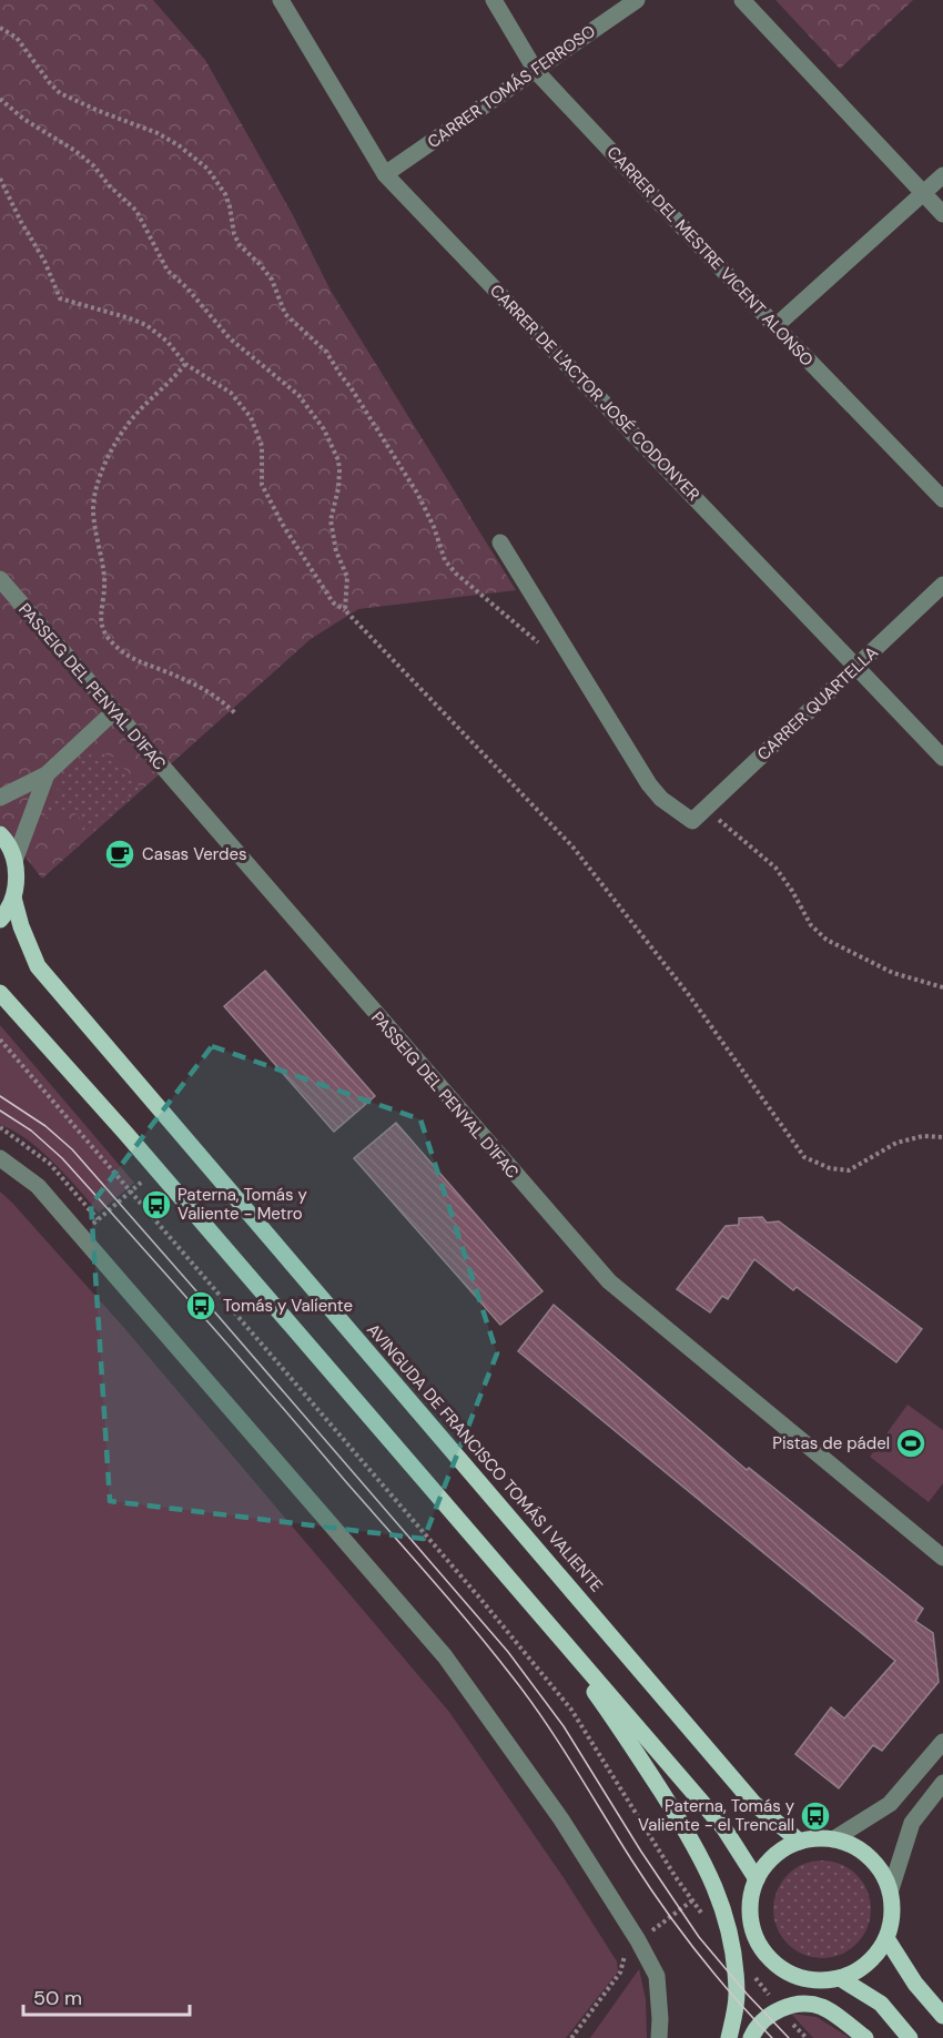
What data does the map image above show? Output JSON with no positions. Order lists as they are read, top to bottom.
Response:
{
  "streets": {
    "main road": ["AVINGUDA DE FRANCISCO TOMÁS I VALIENTE"],
    "street": [
      "CARRER TOMÁS FERROSO",
      "CARRER DEL MESTRE VICENT ALONSO",
      "CARRER DE L'ACTOR JOSÉ CODONYER",
      "PASSEIG DEL PENYAL D'IFAC",
      "CARRER QUARTELLA"
    ]
  },
  "crossings": [
    ["CARRER TOMÁS FERROSO", "CARRER DEL MESTRE VICENT ALONSO"],
    ["CARRER TOMÁS FERROSO", "CARRER DE L'ACTOR JOSÉ CODONYER"],
    ["CARRER DE L'ACTOR JOSÉ CODONYER", "CARRER QUARTELLA"]
  ],
  "places": {
    "cafe": ["Casas Verdes"],
    "bus stop": ["Paterna, Tomás y Valiente - Metro", "Tomás y Valiente", "Paterna, Tomás y Valiente - el Trencall"],
    "sports": ["Pistas de pádel"]
  },
  "scale_bar": "50 m"
}
